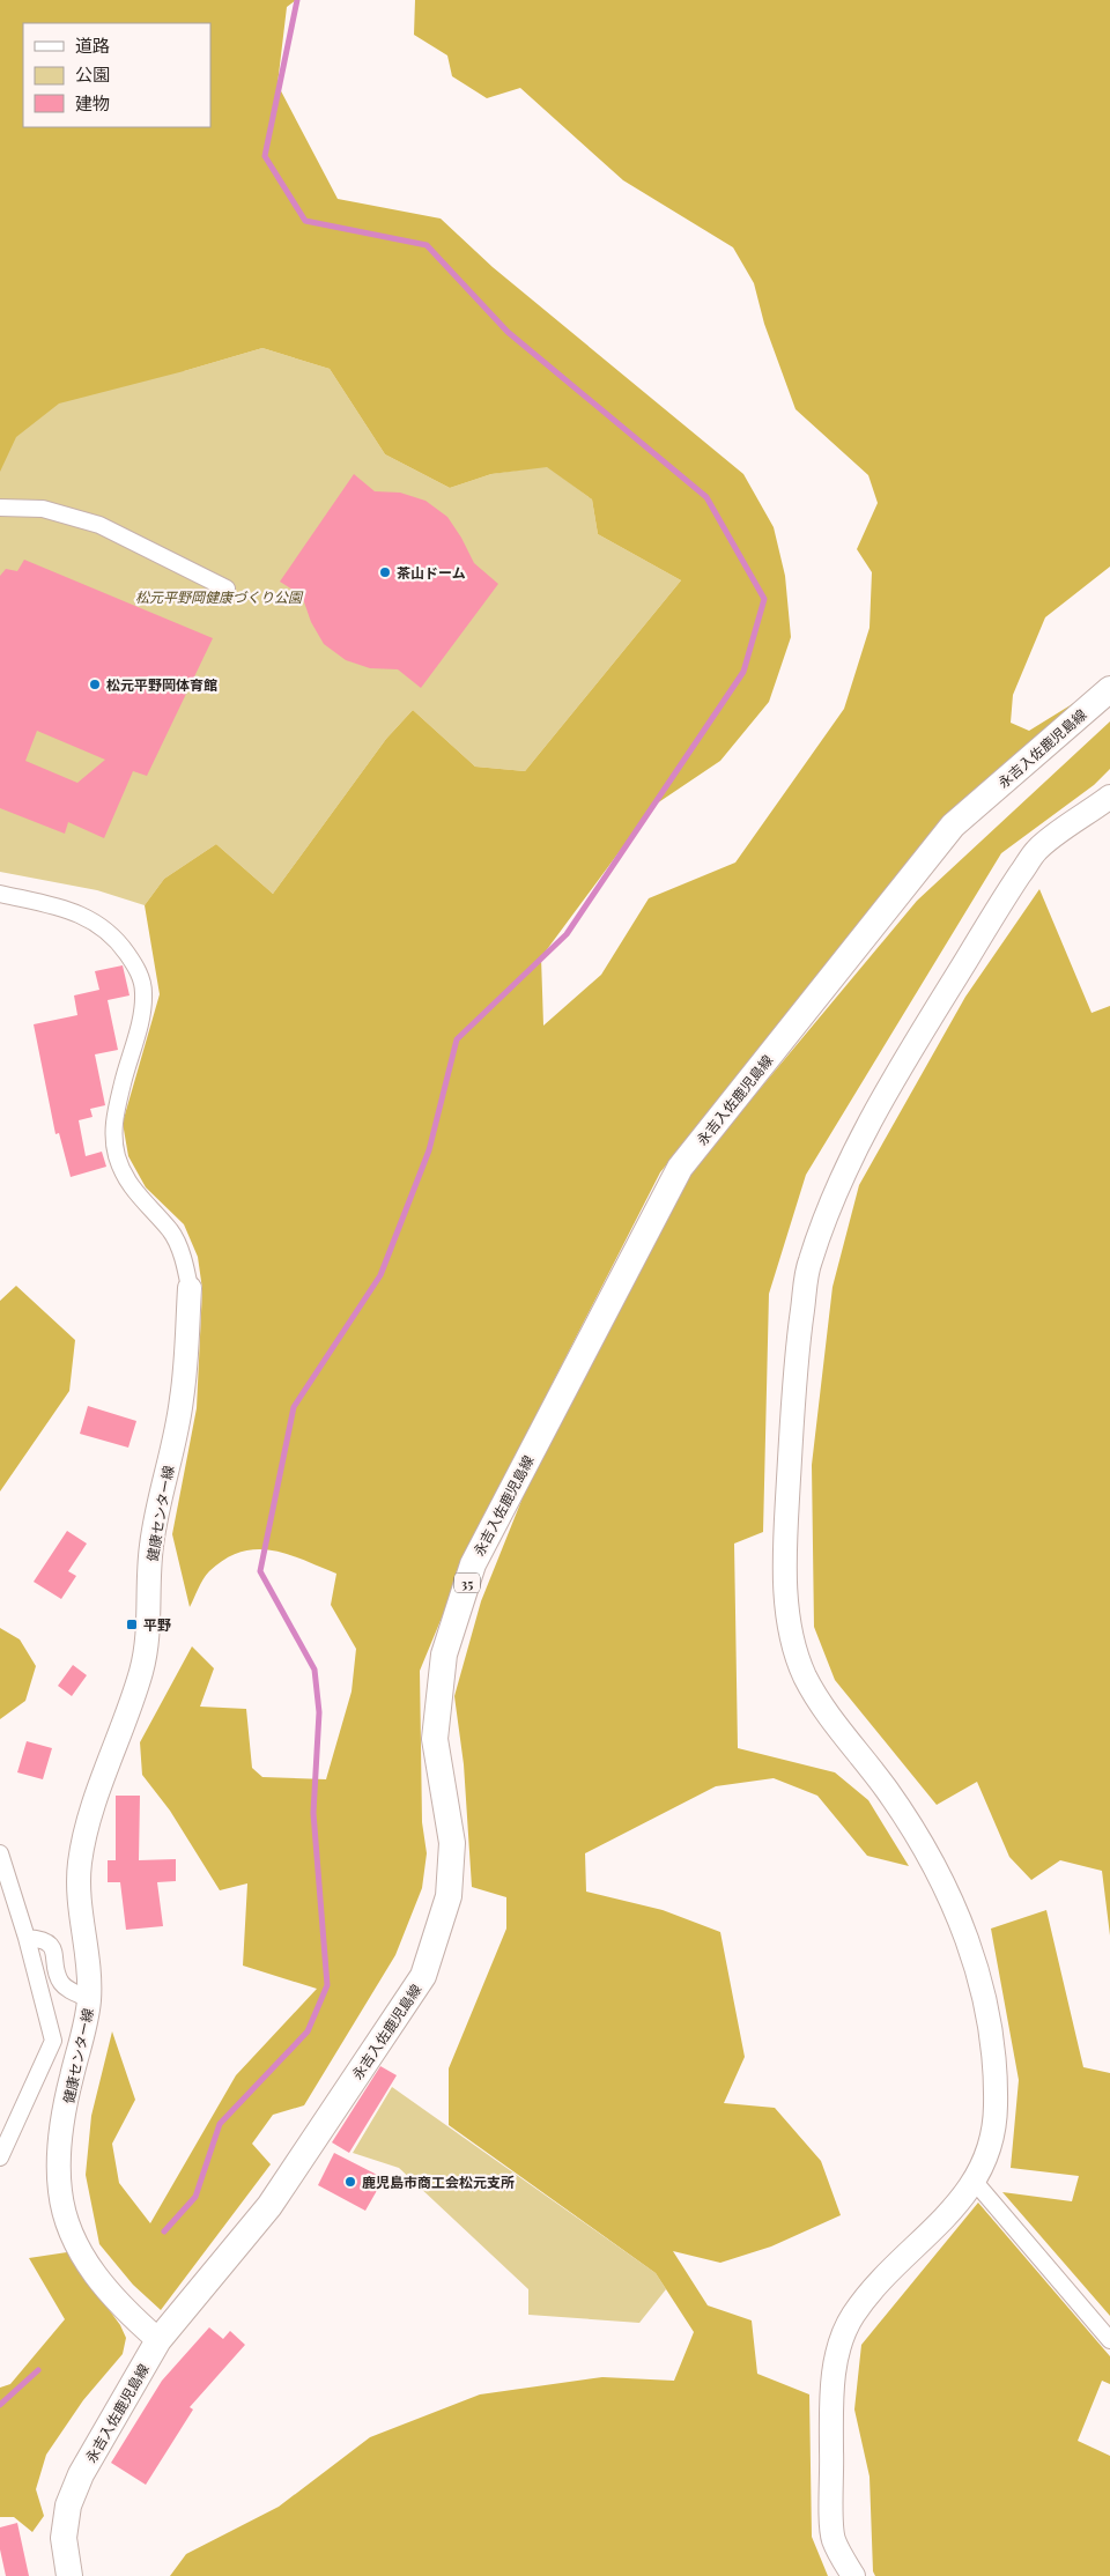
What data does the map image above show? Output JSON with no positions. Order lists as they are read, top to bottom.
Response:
{
  "streets": {
    "main road": ["永吉入佐鹿児島線", "35"],
    "street": ["健康センター線"]
  },
  "crossings": [
    ["永吉入佐鹿児島線", "健康センター線"]
  ],
  "parks": ["松元平野岡健康づくり公園"],
  "places": {
    "other": ["茶山ドーム", "松元平野岡体育館", "鹿児島市商工会松元支所"],
    "transit": ["平野"]
  },
  "legend": ["道路", "公園", "建物"]
}
